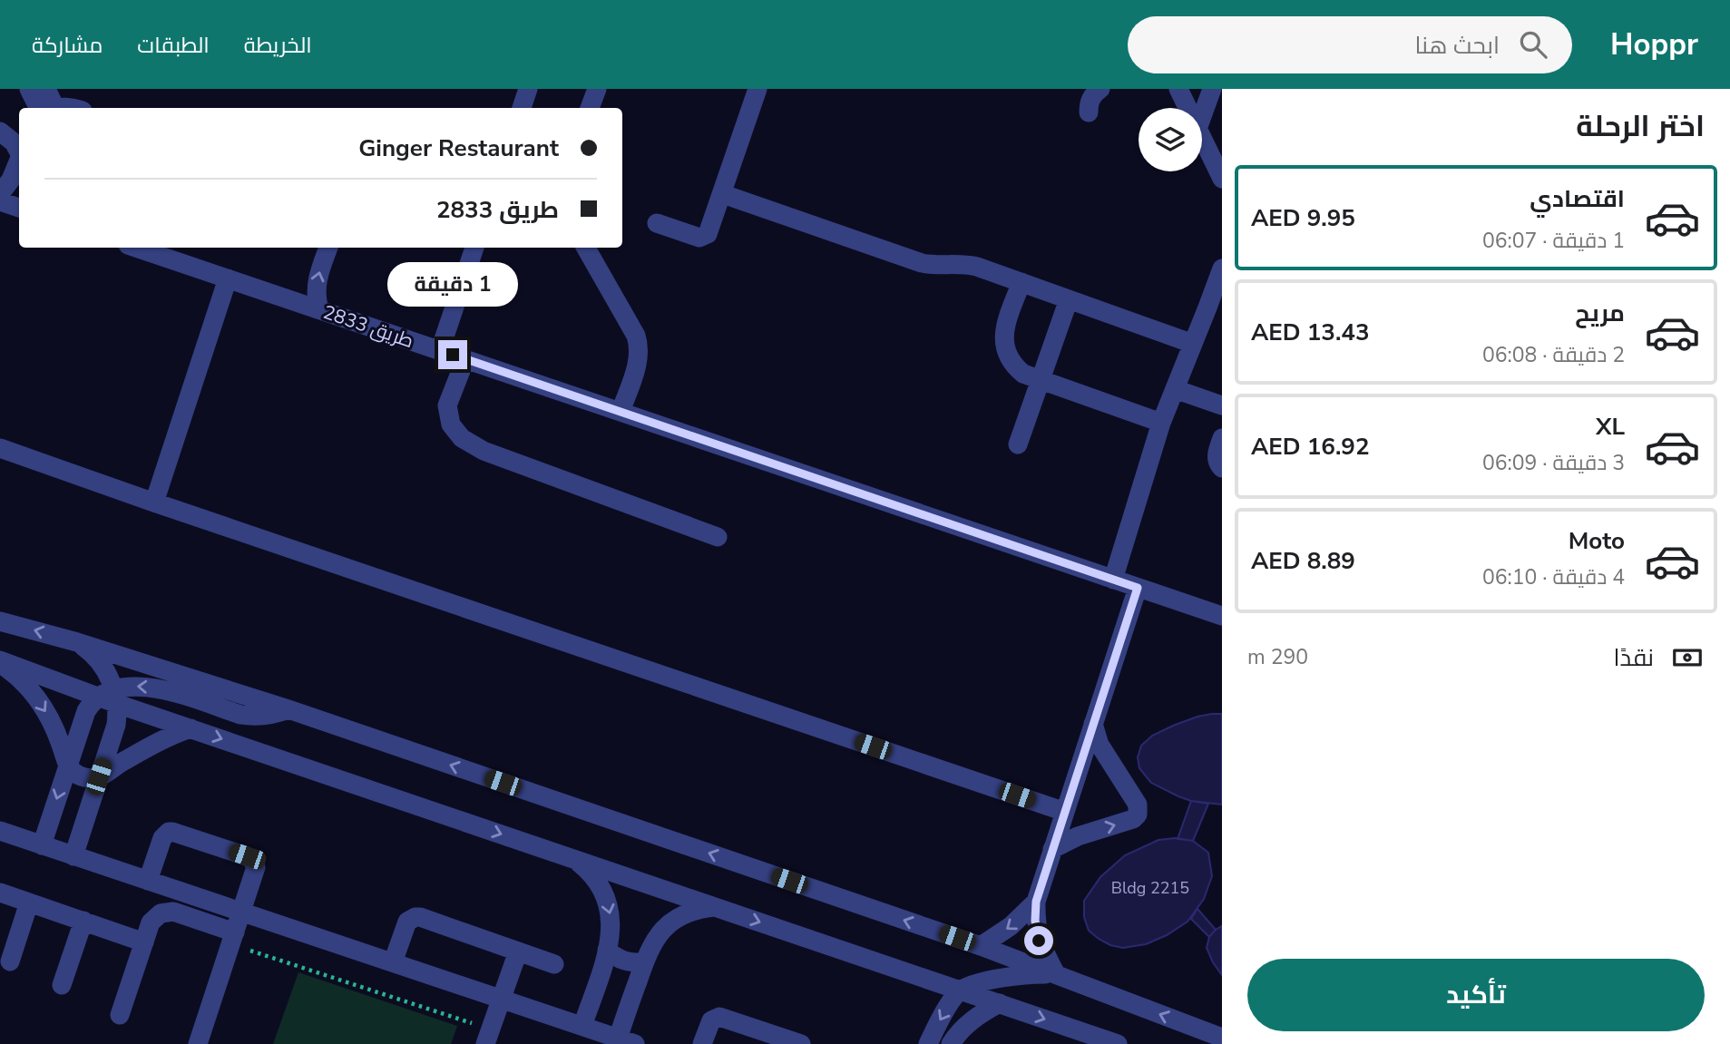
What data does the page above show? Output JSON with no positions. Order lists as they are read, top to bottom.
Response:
{
  "streets": {
    "street": ["طريق 2833"]
  },
  "house_numbers": ["Bldg 2215"],
  "page": {
    "header": "Hoppr",
    "search": "ابحث هنا",
    "nav": ["الخريطة", "الطبقات", "مشاركة"],
    "heading": "اختر الرحلة",
    "banner": ["Ginger Restaurant", "طريق 2833"],
    "list": [
      {
        "name": "اقتصادي",
        "note": "1 دقيقة · 06:07",
        "value": "AED 9.95"
      },
      {
        "name": "مريح",
        "note": "2 دقيقة · 06:08",
        "value": "AED 13.43"
      },
      {
        "name": "XL",
        "note": "3 دقيقة · 06:09",
        "value": "AED 16.92"
      },
      {
        "name": "Moto",
        "note": "4 دقيقة · 06:10",
        "value": "AED 8.89"
      }
    ],
    "bubble": "1 دقيقة",
    "pay": ["نقدًا", "290 m"],
    "buttons": "تأكيد"
  }
}
